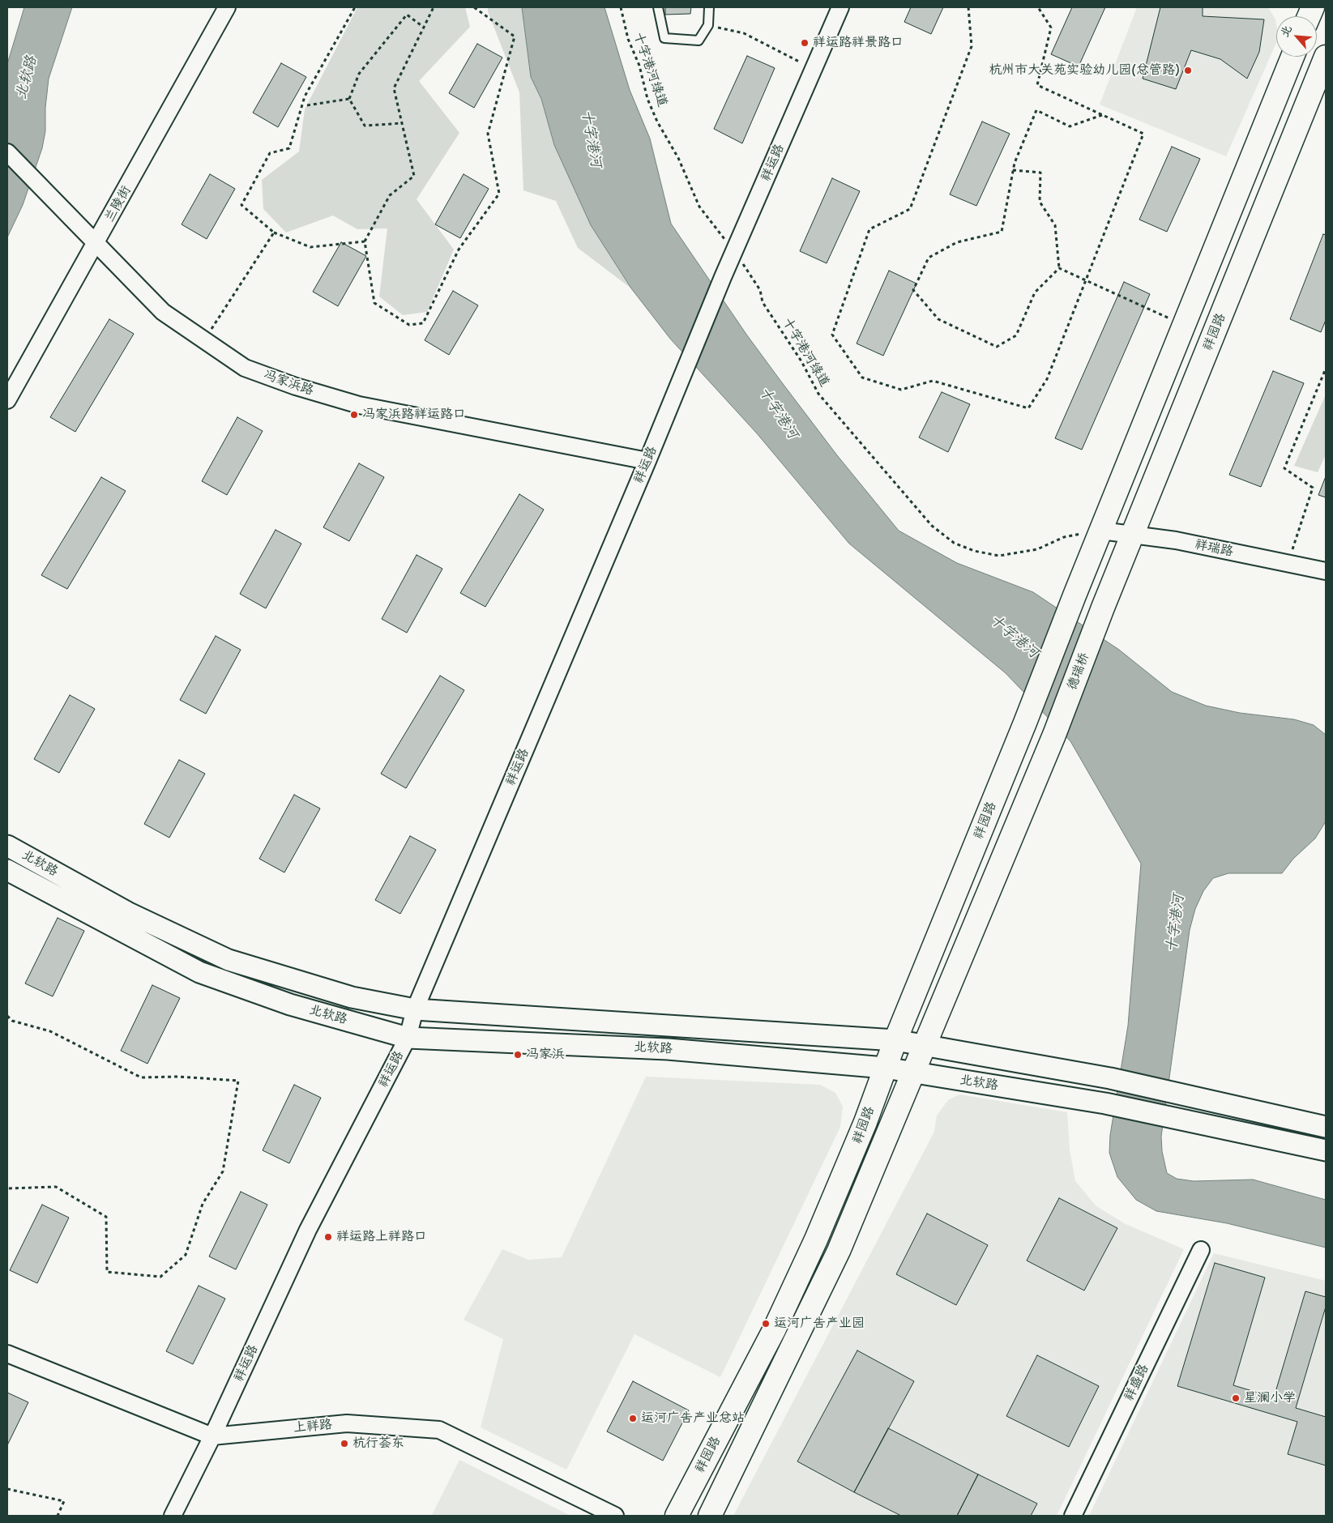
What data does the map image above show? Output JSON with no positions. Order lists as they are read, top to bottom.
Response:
{
  "streets": {
    "main road": ["祥园路", "德瑞桥"],
    "street": [
      "祥运路",
      "兰陵街",
      "冯家浜路",
      "祥瑞路",
      "北软路",
      "祥盛路",
      "上祥路"
    ],
    "path": ["十字港河绿道"]
  },
  "crossings": [
    ["十字港河绿道", "祥运路"],
    ["十字港河绿道", "祥园路"],
    ["十字港河绿道", "祥瑞路"],
    ["祥运路", "冯家浜路"],
    ["祥运路", "北软路"],
    ["祥运路", "上祥路"],
    ["兰陵街", "冯家浜路"],
    ["祥园路", "祥瑞路"],
    ["祥园路", "德瑞桥"],
    ["祥园路", "北软路"]
  ],
  "water": ["北软路", "十字港河"],
  "places": [
    "祥运路祥景路口",
    "杭州市大关苑实验幼儿园(总管路)",
    "冯家浜路祥运路口",
    "冯家浜",
    "祥运路上祥路口",
    "运河广告产业园",
    "星澜小学",
    "运河广告产业总站",
    "杭行荟东"
  ],
  "north": "top left"
}
